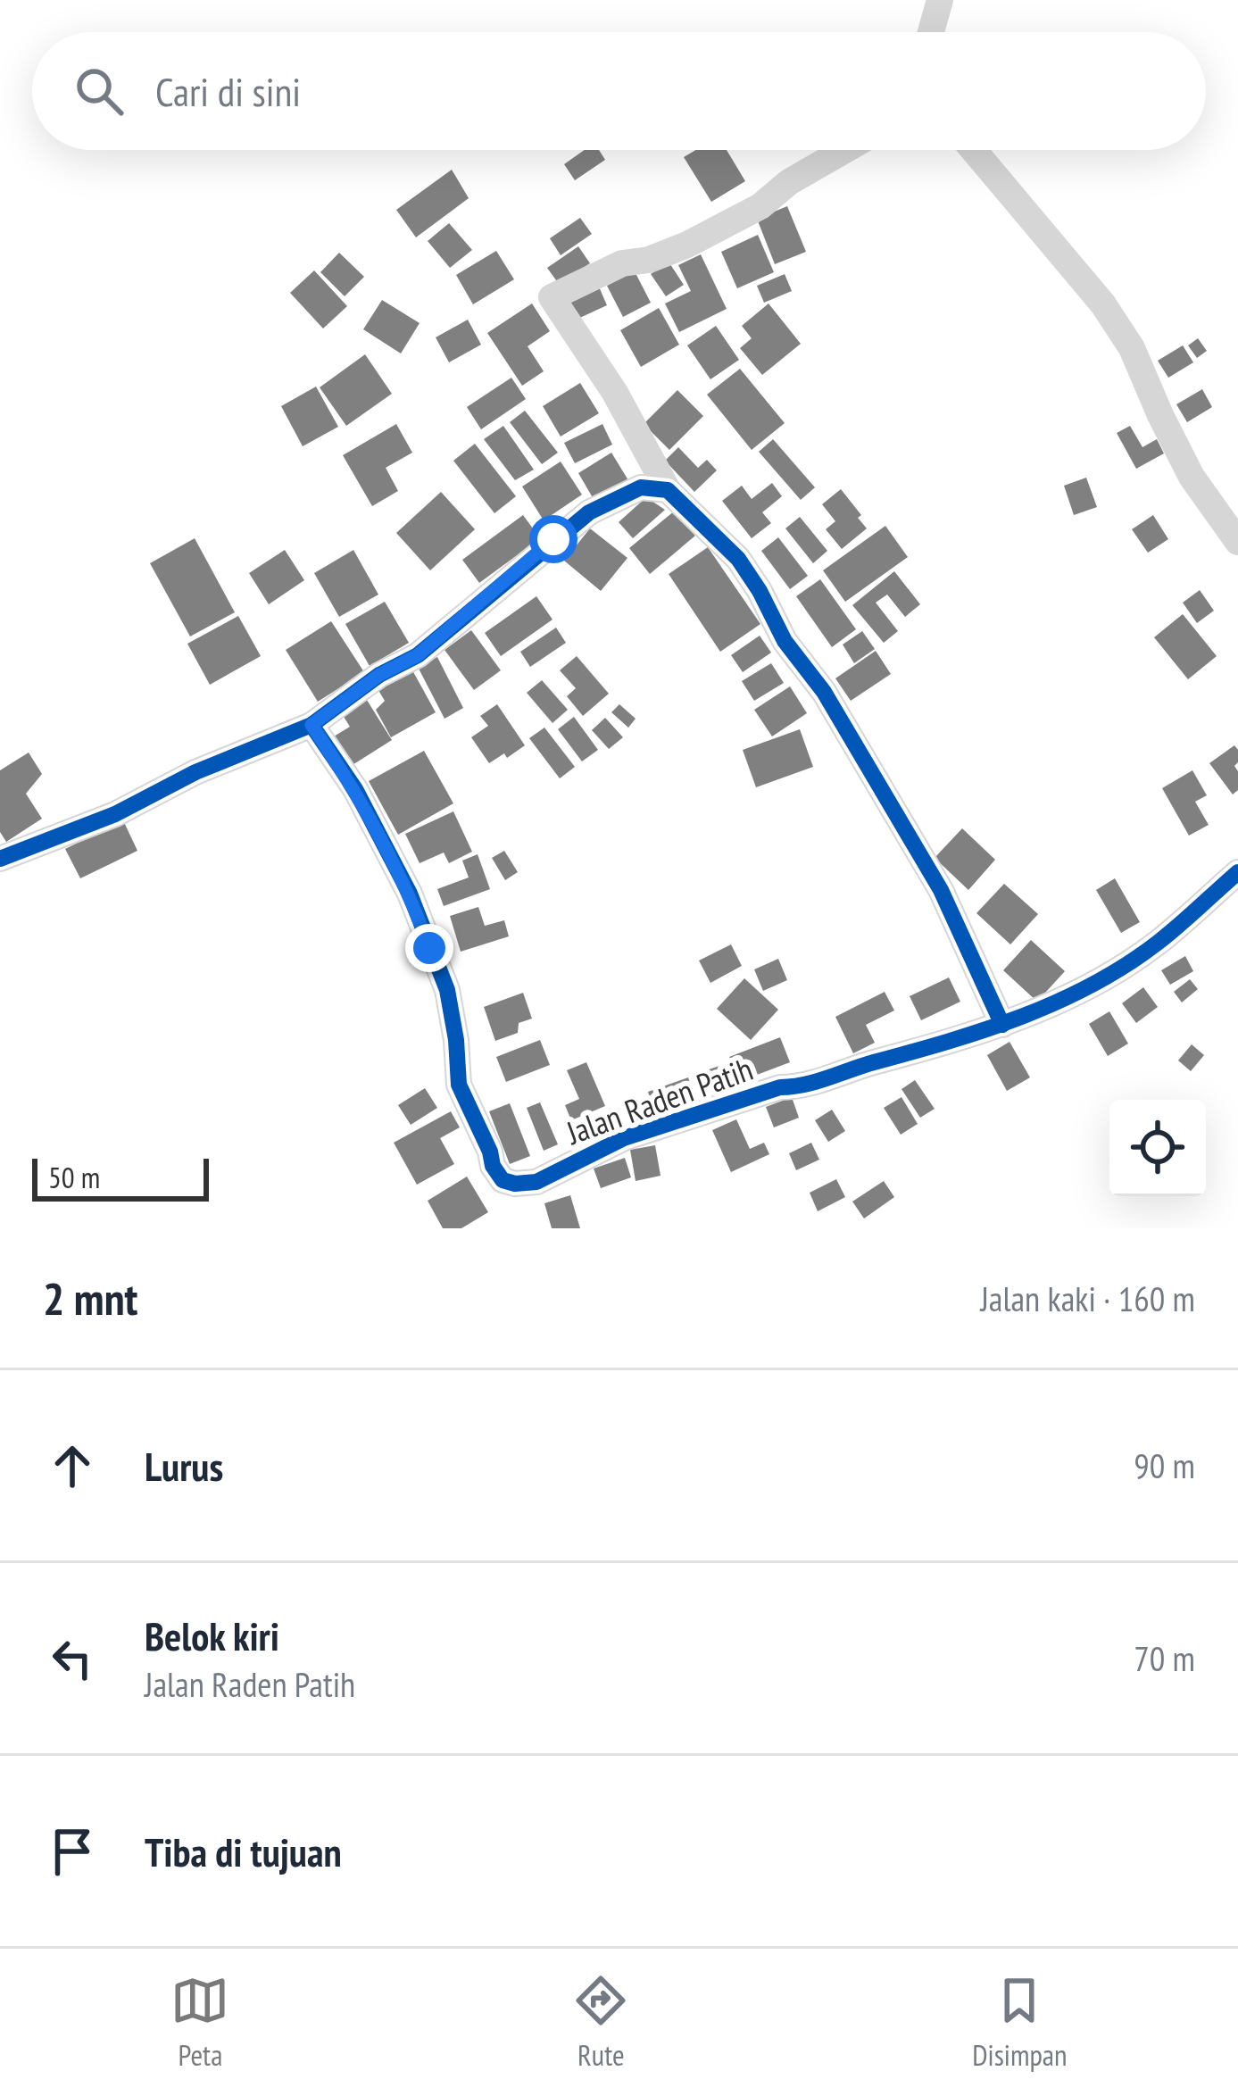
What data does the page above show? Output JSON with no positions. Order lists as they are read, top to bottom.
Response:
{
  "streets": {
    "street": ["Jalan Raden Patih"]
  },
  "scale_bar": "50 m",
  "page": {
    "search": "Cari di sini",
    "scale": "50 m",
    "heading": ["2 mnt", "Jalan kaki · 160 m"],
    "list": [
      ["Lurus", "90 m"],
      ["Belok kiri", "Jalan Raden Patih", "70 m"],
      "Tiba di tujuan"
    ],
    "nav": ["Peta", "Rute", "Disimpan"]
  }
}
